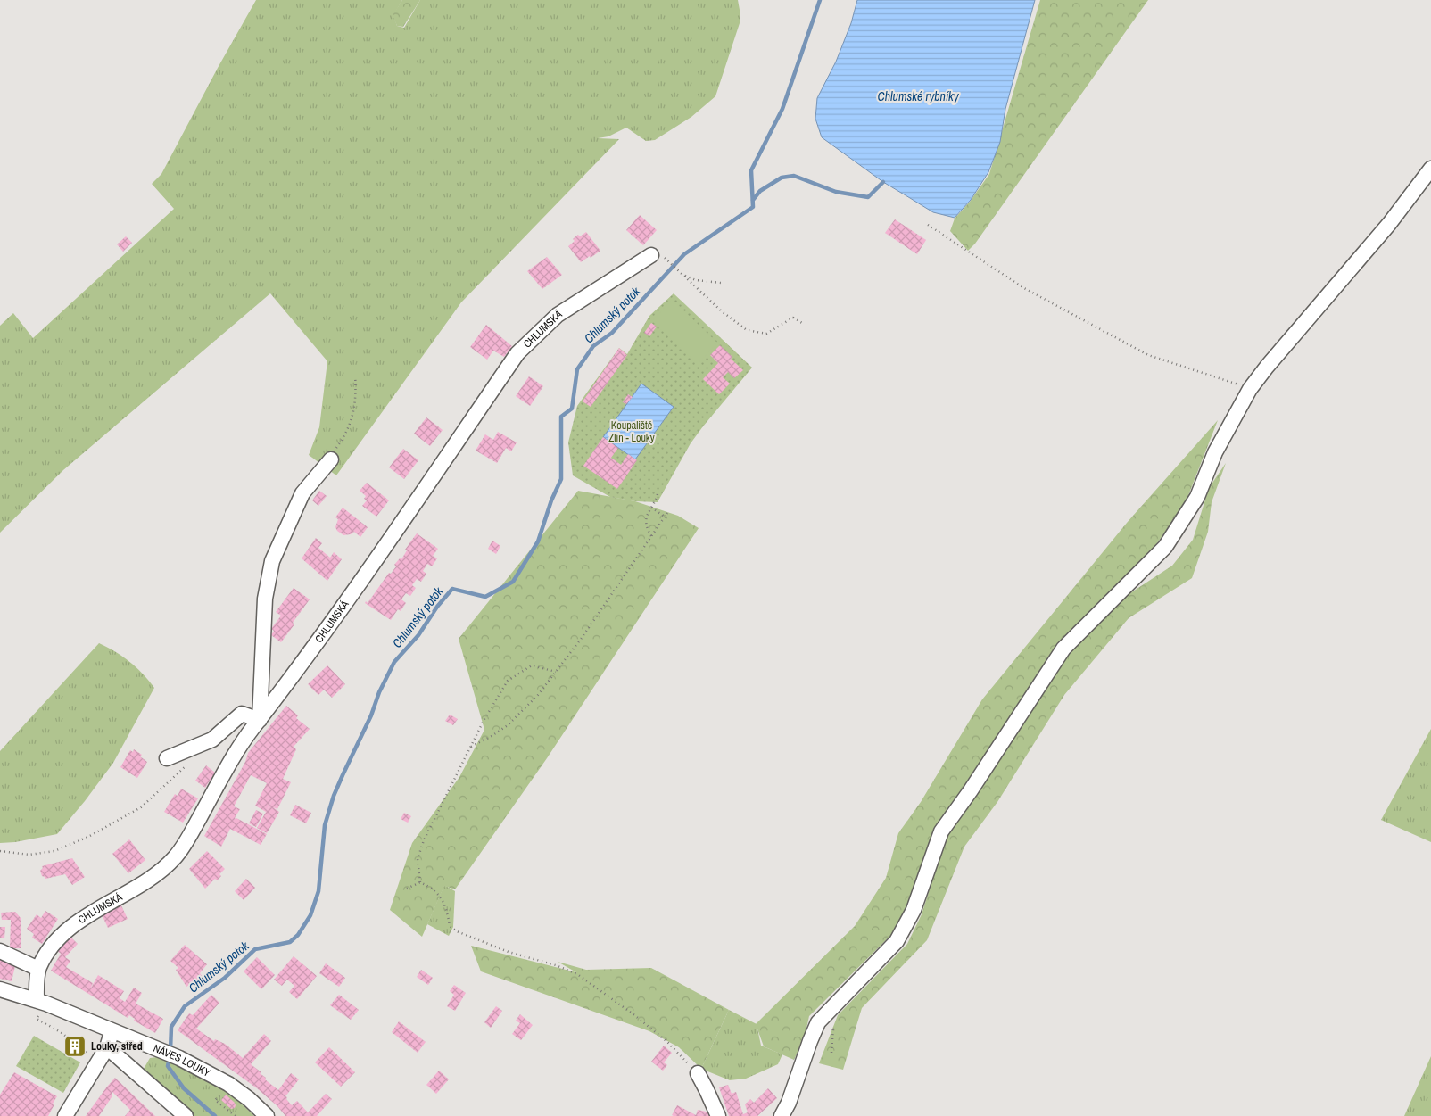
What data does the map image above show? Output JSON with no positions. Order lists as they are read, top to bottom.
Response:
{
  "streets": {
    "street": ["CHLUMSKÁ", "NÁVES LOUKY"]
  },
  "crossings": [
    ["CHLUMSKÁ", "NÁVES LOUKY"]
  ],
  "water": ["Chlumské rybníky", "Chlumský potok"],
  "parks": ["Koupaliště Zlín - Louky"],
  "places": {
    "building": ["Louky, střed"]
  }
}
